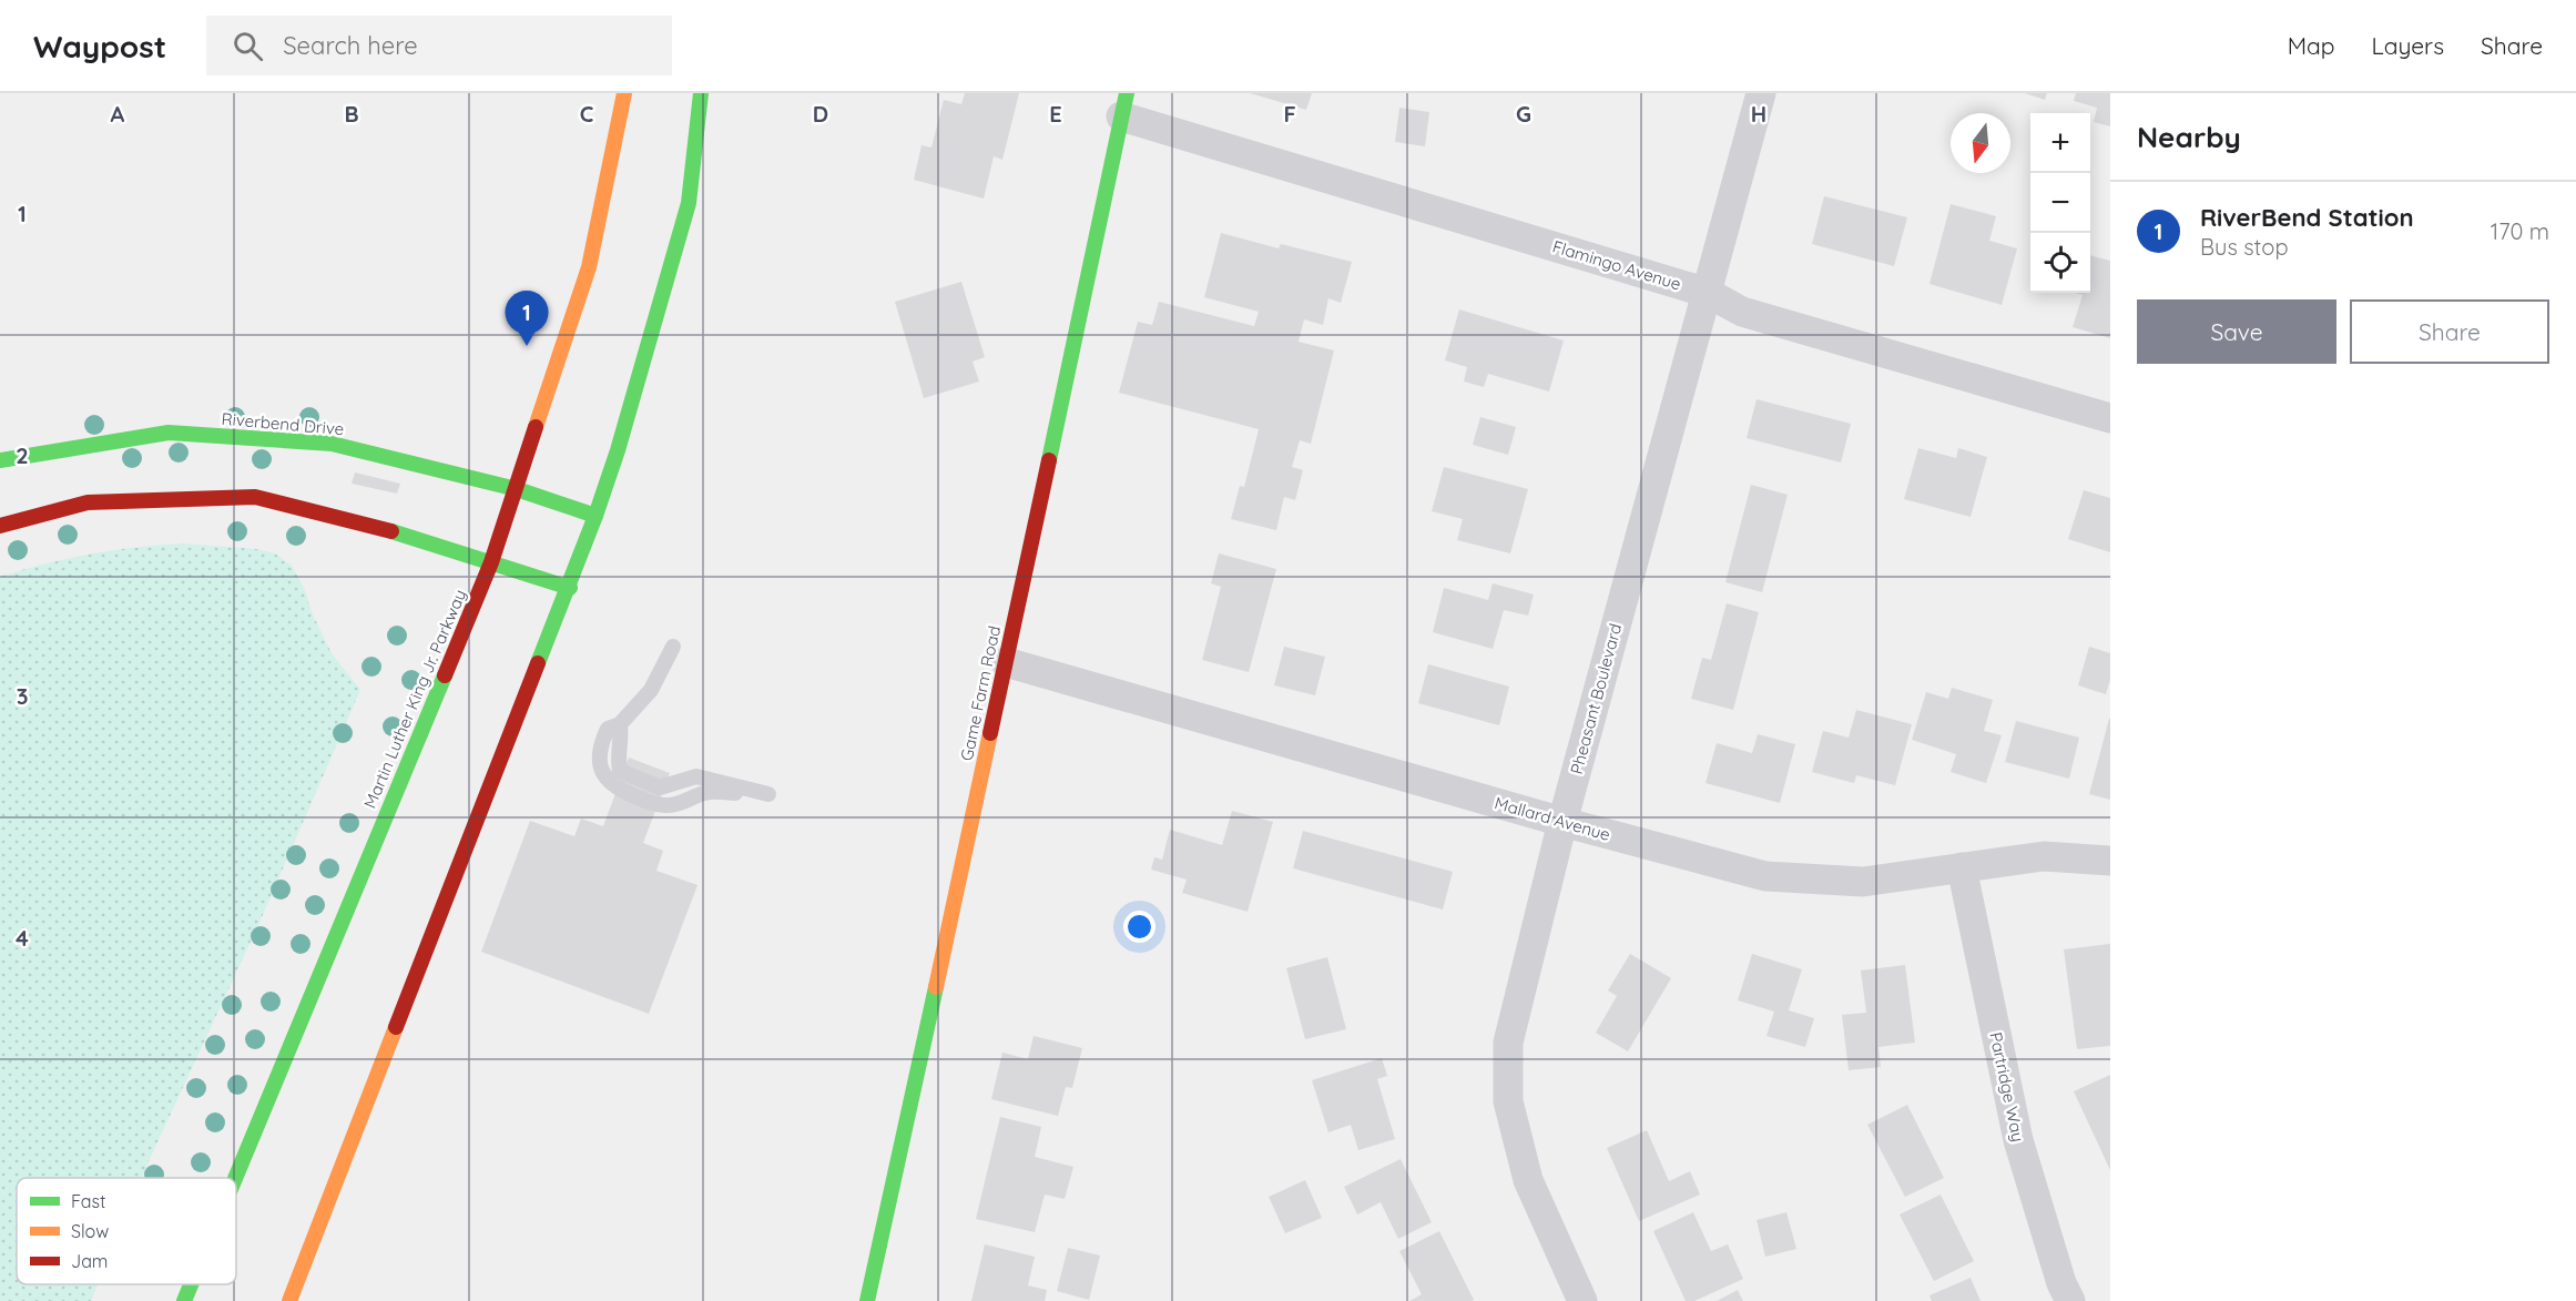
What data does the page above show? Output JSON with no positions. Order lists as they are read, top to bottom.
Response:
{
  "streets": {
    "main road": ["Riverbend Drive", "Game Farm Road", "Martin Luther King Jr. Parkway"],
    "street": [
      "Flamingo Avenue",
      "Pheasant Boulevard",
      "Mallard Avenue",
      "Partridge Way"
    ]
  },
  "crossings": [
    ["Flamingo Avenue", "Game Farm Road"],
    ["Flamingo Avenue", "Pheasant Boulevard"],
    ["Riverbend Drive", "Martin Luther King Jr. Parkway"],
    ["Game Farm Road", "Mallard Avenue"],
    ["Pheasant Boulevard", "Mallard Avenue"],
    ["Mallard Avenue", "Partridge Way"]
  ],
  "legend": ["Fast", "Slow", "Jam"],
  "north": "bottom",
  "page": {
    "header": "Waypost",
    "search": "Search here",
    "nav": ["Map", "Layers", "Share"],
    "heading": "Nearby",
    "map_buttons": ["+", "−"],
    "list": [
      {
        "mark": "1",
        "name": "RiverBend Station",
        "note": "Bus stop",
        "value": "170 m"
      }
    ],
    "buttons": ["Save", "Share"],
    "pins": "1"
  },
  "grid": {
    "columns": [
      "A",
      "B",
      "C",
      "D",
      "E",
      "F",
      "G",
      "H"
    ],
    "rows": [
      "1",
      "2",
      "3",
      "4"
    ]
  }
}
